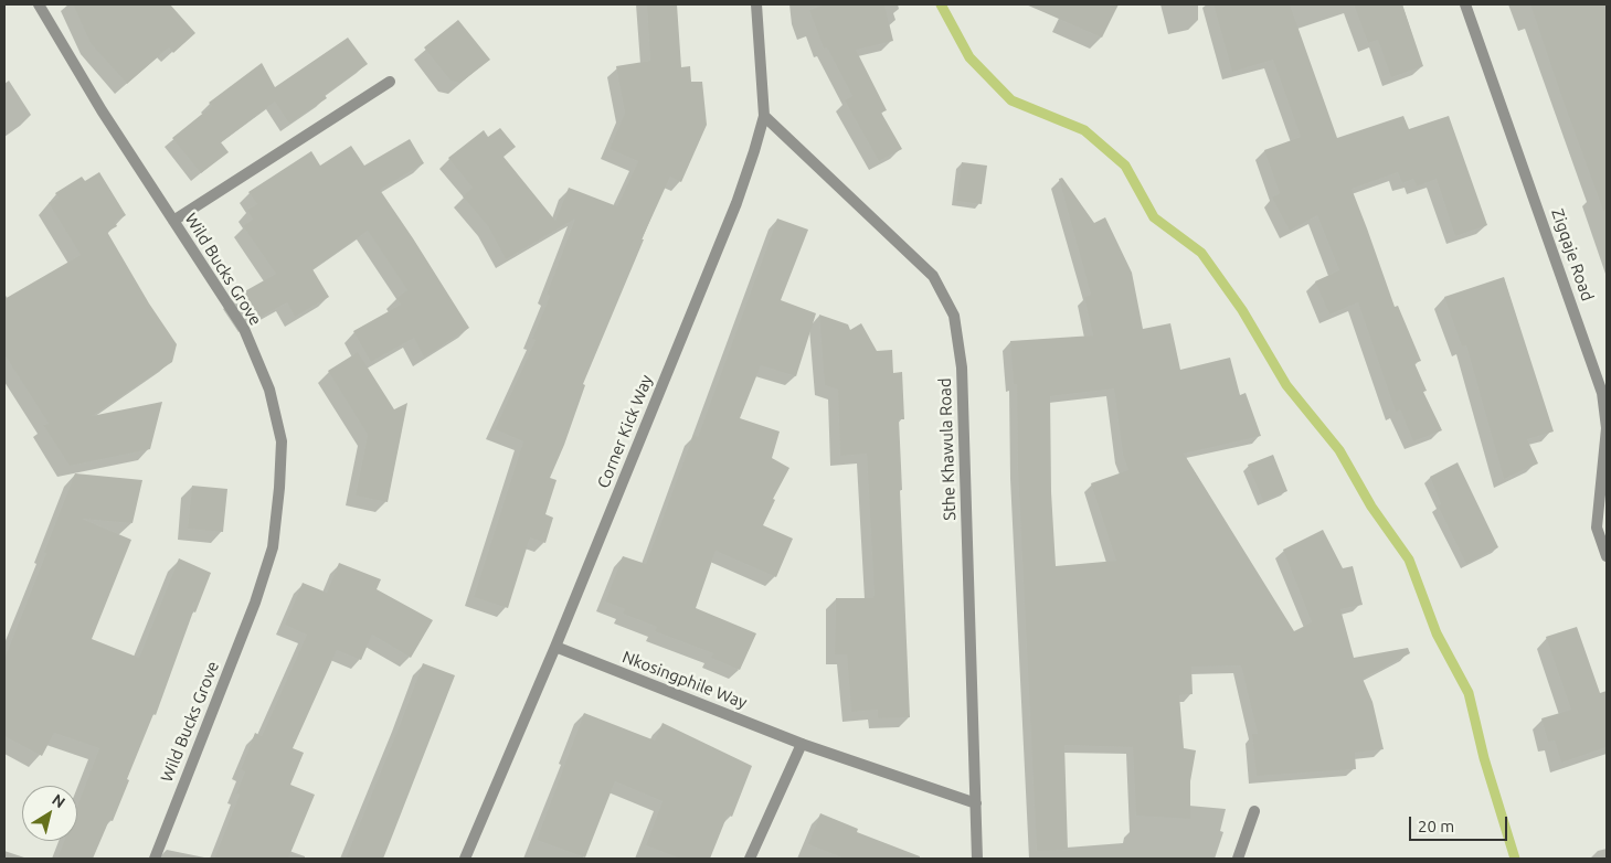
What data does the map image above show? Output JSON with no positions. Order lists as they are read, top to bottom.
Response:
{
  "streets": {
    "street": [
      "Zigqaje Road",
      "Wild Bucks Grove",
      "Corner Kick Way",
      "Sthe Khawula Road",
      "Nkosingphile Way"
    ]
  },
  "crossings": [
    ["Corner Kick Way", "Sthe Khawula Road"],
    ["Corner Kick Way", "Nkosingphile Way"],
    ["Sthe Khawula Road", "Nkosingphile Way"]
  ],
  "scale_bar": "20 m",
  "north": "top right"
}
